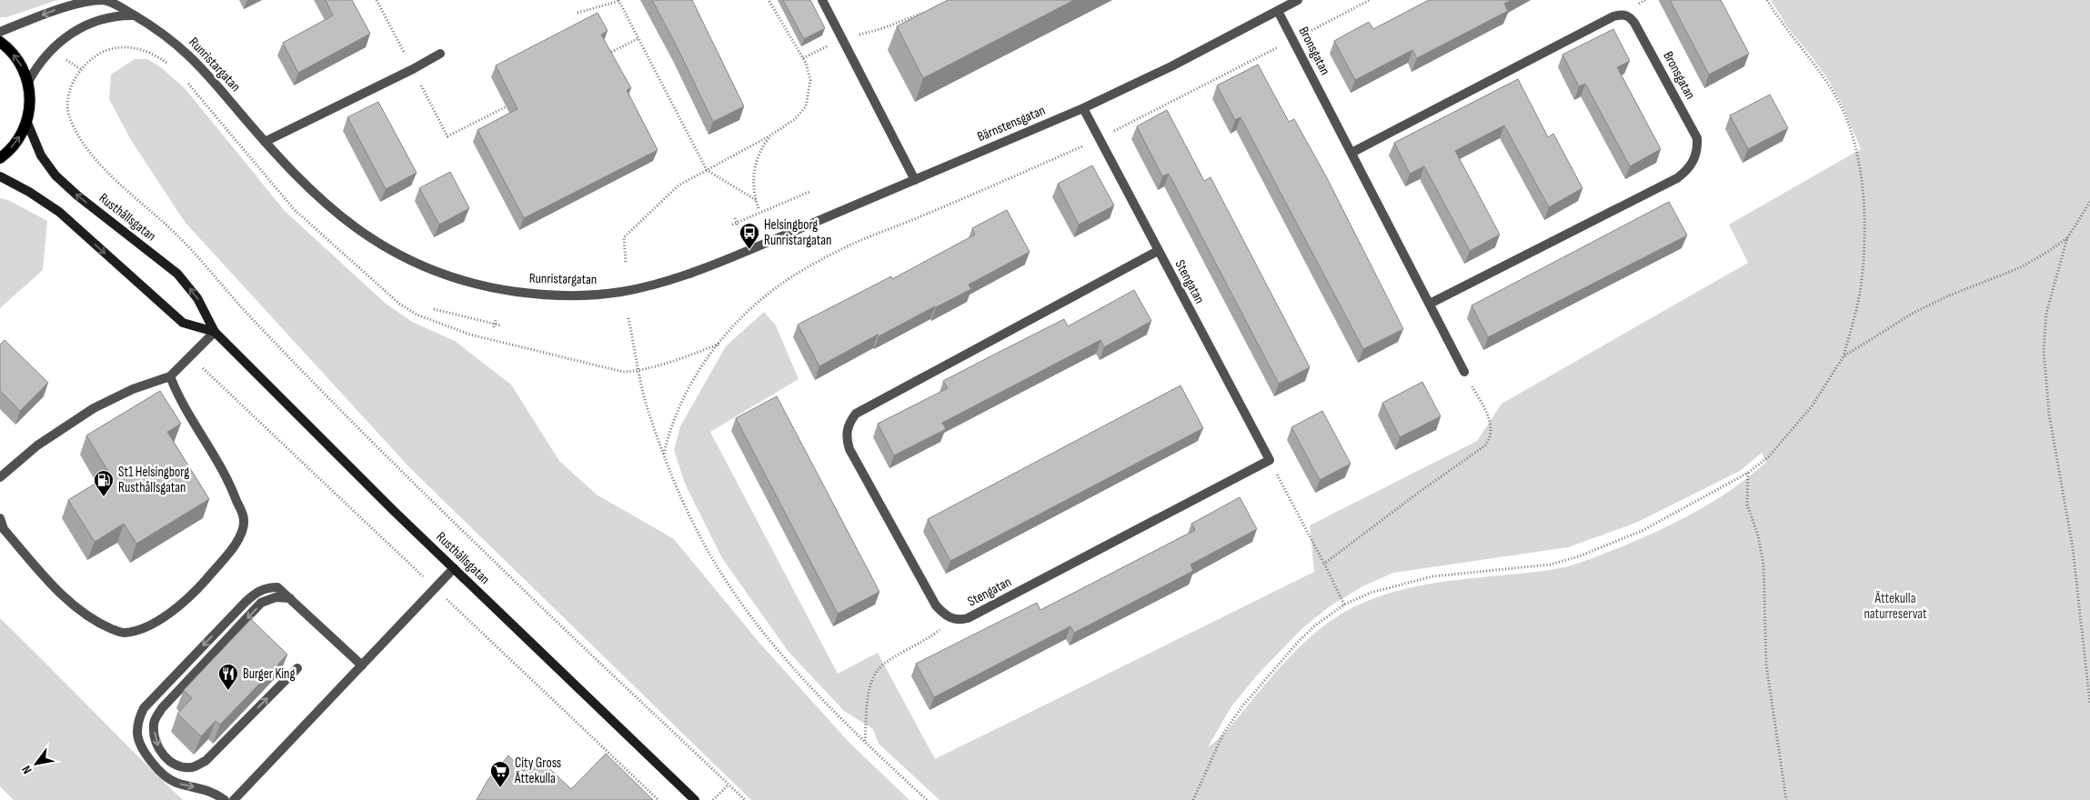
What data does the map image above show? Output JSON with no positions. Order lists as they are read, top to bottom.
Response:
{
  "streets": {
    "main road": ["Rusthållsgatan"],
    "street": [
      "Bronsgatan",
      "Runristargatan",
      "Bärnstensgatan",
      "Stengatan"
    ]
  },
  "crossings": [
    ["Bronsgatan", "Bärnstensgatan"],
    ["Runristargatan", "Bärnstensgatan"],
    ["Bärnstensgatan", "Stengatan"]
  ],
  "parks": ["Ättekulla naturreservat"],
  "places": {
    "bus stop": ["Helsingborg Runristargatan"],
    "fuel station": ["St1 Helsingborg Rusthållsgatan"],
    "restaurant": ["Burger King"],
    "supermarket": ["City Gross Ättekulla"]
  },
  "north": "bottom left"
}
